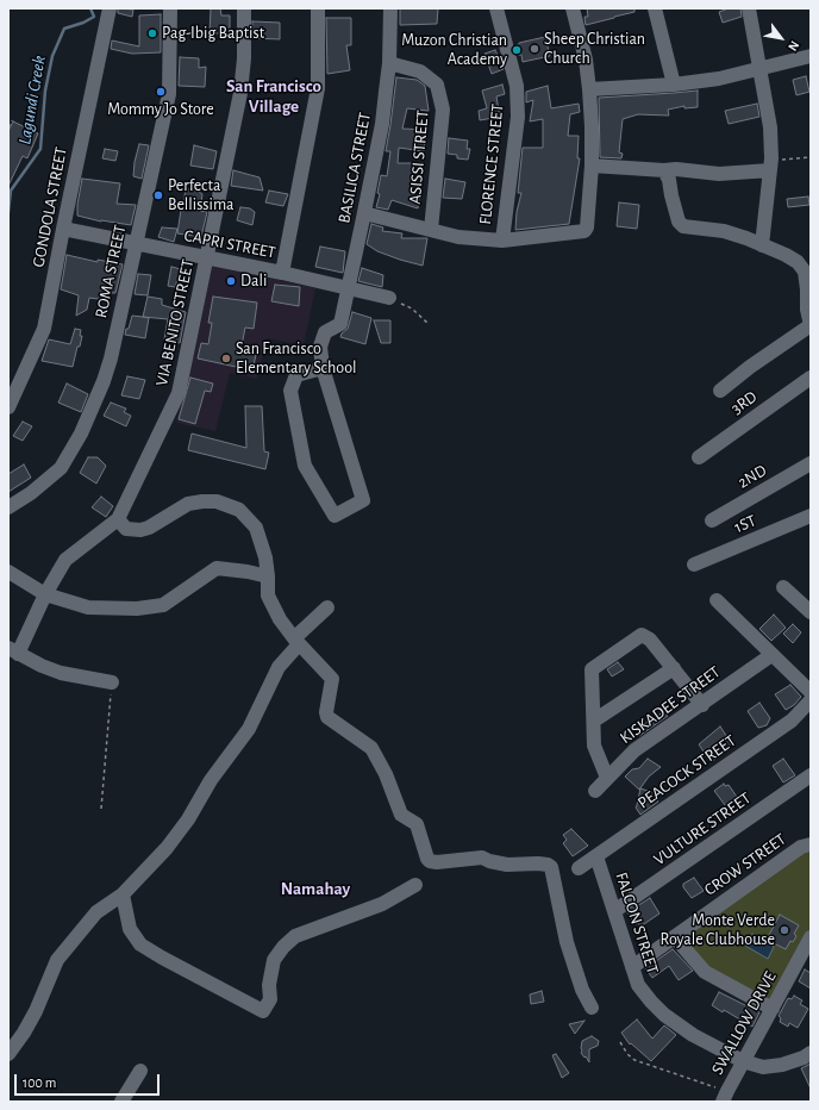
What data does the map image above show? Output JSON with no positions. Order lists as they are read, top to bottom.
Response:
{
  "streets": {
    "street": [
      "ASISSI STREET",
      "FLORENCE STREET",
      "BASILICA STREET",
      "GONDOLA STREET",
      "CAPRI STREET",
      "ROMA STREET",
      "VIA BENITO STREET",
      "3RD",
      "2ND",
      "1ST",
      "KISKADEE STREET",
      "PEACOCK STREET",
      "VULTURE STREET",
      "CROW STREET",
      "FALCON STREET",
      "SWALLOW DRIVE"
    ]
  },
  "crossings": [
    ["ASISSI STREET", "BASILICA STREET"],
    ["BASILICA STREET", "CAPRI STREET"],
    ["GONDOLA STREET", "CAPRI STREET"],
    ["CAPRI STREET", "ROMA STREET"],
    ["CAPRI STREET", "VIA BENITO STREET"],
    ["PEACOCK STREET", "FALCON STREET"],
    ["VULTURE STREET", "FALCON STREET"],
    ["CROW STREET", "FALCON STREET"],
    ["FALCON STREET", "SWALLOW DRIVE"]
  ],
  "districts": ["San Francisco Village", "Namahay"],
  "water": ["Lagundi Creek"],
  "places": [
    "Pag-Ibig Baptist",
    "Sheep Christian Church",
    "Muzon Christian Academy",
    "Mommy Jo Store",
    "Perfecta Bellissima",
    "Dali",
    "San Francisco Elementary School",
    "Monte Verde Royale Clubhouse"
  ],
  "scale_bar": "100 m",
  "north": "bottom right"
}
